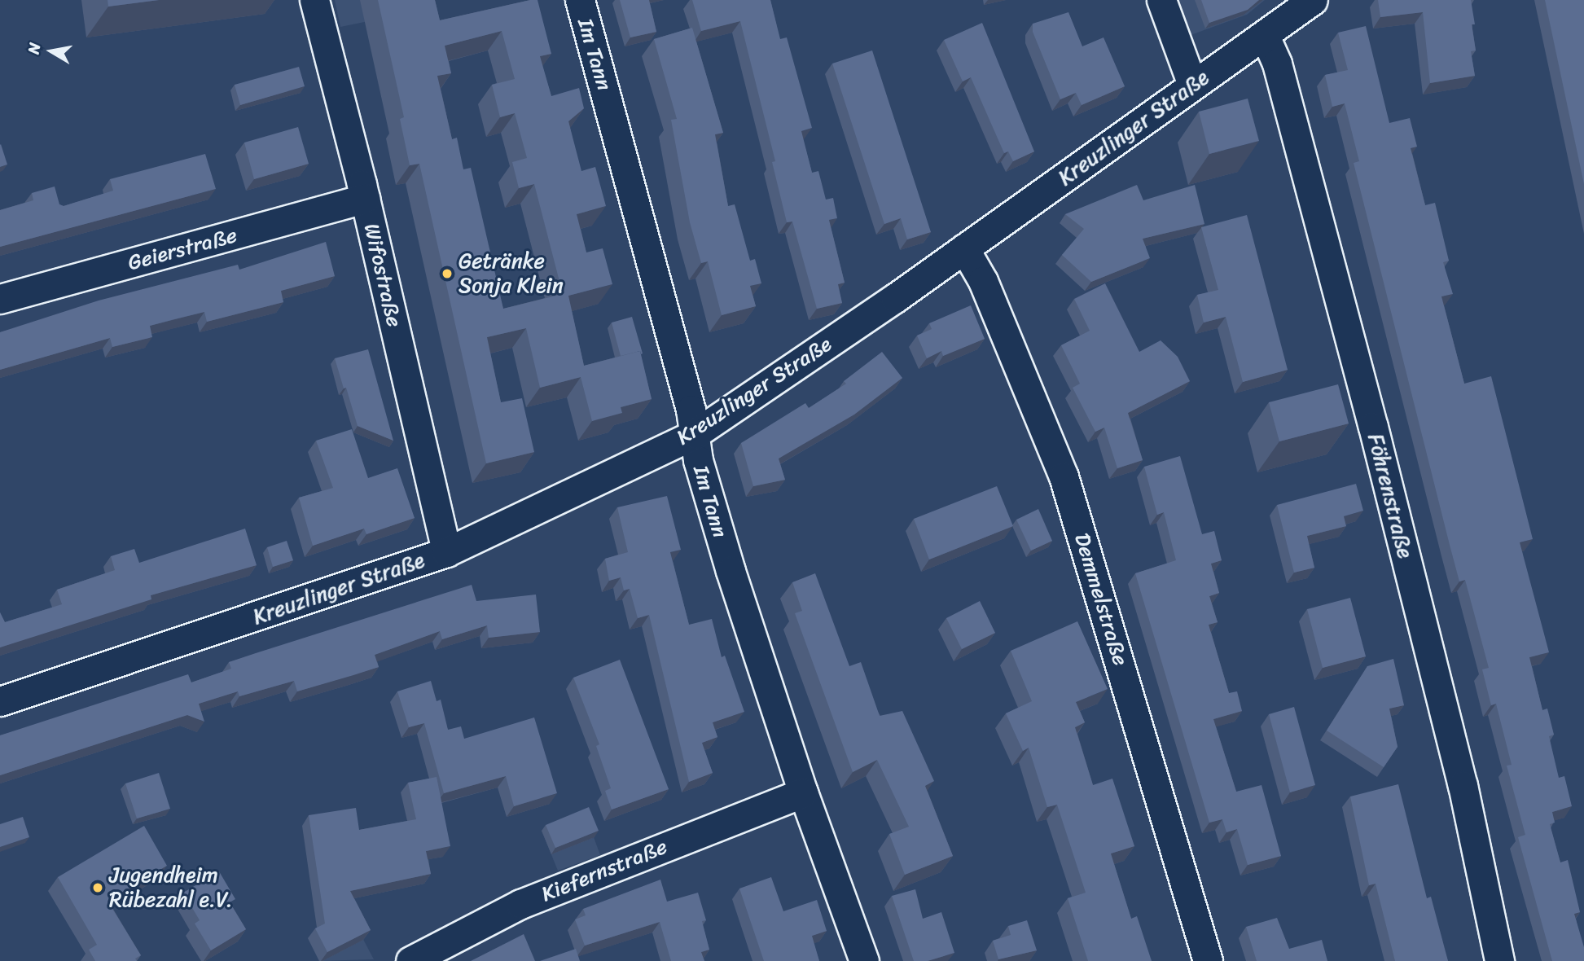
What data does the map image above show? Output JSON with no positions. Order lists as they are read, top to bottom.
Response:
{
  "streets": {
    "street": [
      "Im Tann",
      "Kreuzlinger Straße",
      "Geierstraße",
      "Wifostraße",
      "Föhrenstraße",
      "Demmelstraße",
      "Kiefernstraße"
    ]
  },
  "crossings": [
    ["Im Tann", "Kreuzlinger Straße"],
    ["Im Tann", "Kiefernstraße"],
    ["Kreuzlinger Straße", "Wifostraße"],
    ["Kreuzlinger Straße", "Föhrenstraße"],
    ["Kreuzlinger Straße", "Demmelstraße"],
    ["Geierstraße", "Wifostraße"]
  ],
  "places": ["Getränke Sonja Klein", "Jugendheim Rübezahl e.V."],
  "north": "left"
}
